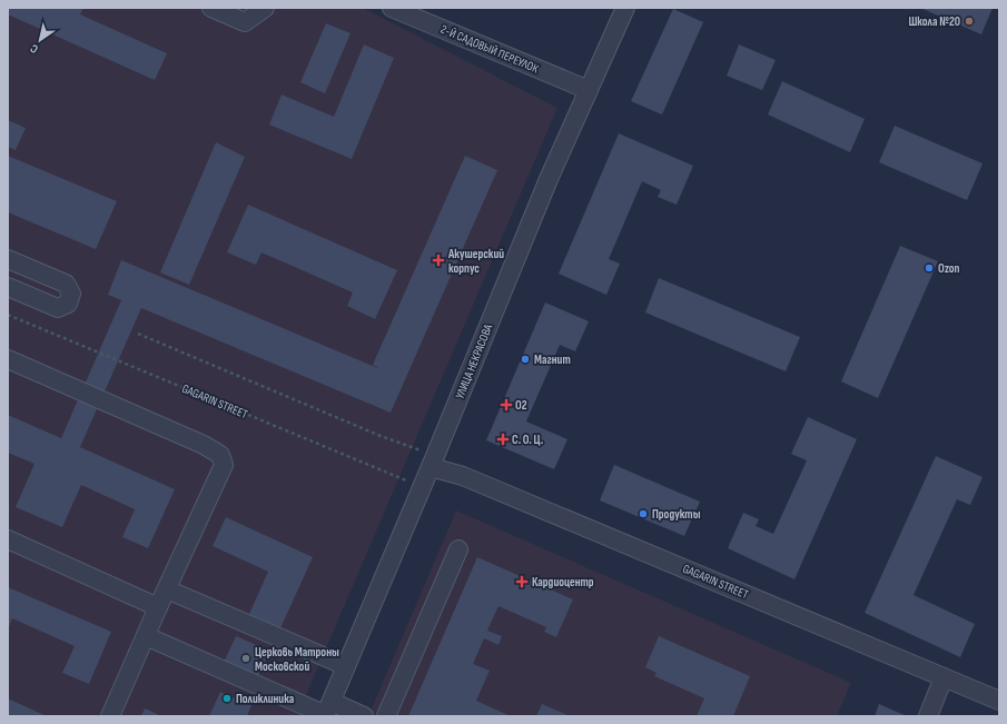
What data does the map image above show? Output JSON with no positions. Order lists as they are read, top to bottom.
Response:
{
  "streets": {
    "street": ["2-Й САДОВЫЙ ПЕРЕУЛОК", "УЛИЦА НЕКРАСОВА", "GAGARIN STREET"]
  },
  "crossings": [
    ["2-Й САДОВЫЙ ПЕРЕУЛОК", "УЛИЦА НЕКРАСОВА"],
    ["УЛИЦА НЕКРАСОВА", "GAGARIN STREET"]
  ],
  "places": {
    "other": [
      "Школа №20",
      "Ozon",
      "Магнит",
      "Продукты",
      "Церковь Матроны Московской",
      "Поликлиника"
    ],
    "health": [
      "Акушерский корпус",
      "O2",
      "С. О. Ц.",
      "Кардиоцентр"
    ]
  },
  "north": "bottom left"
}
